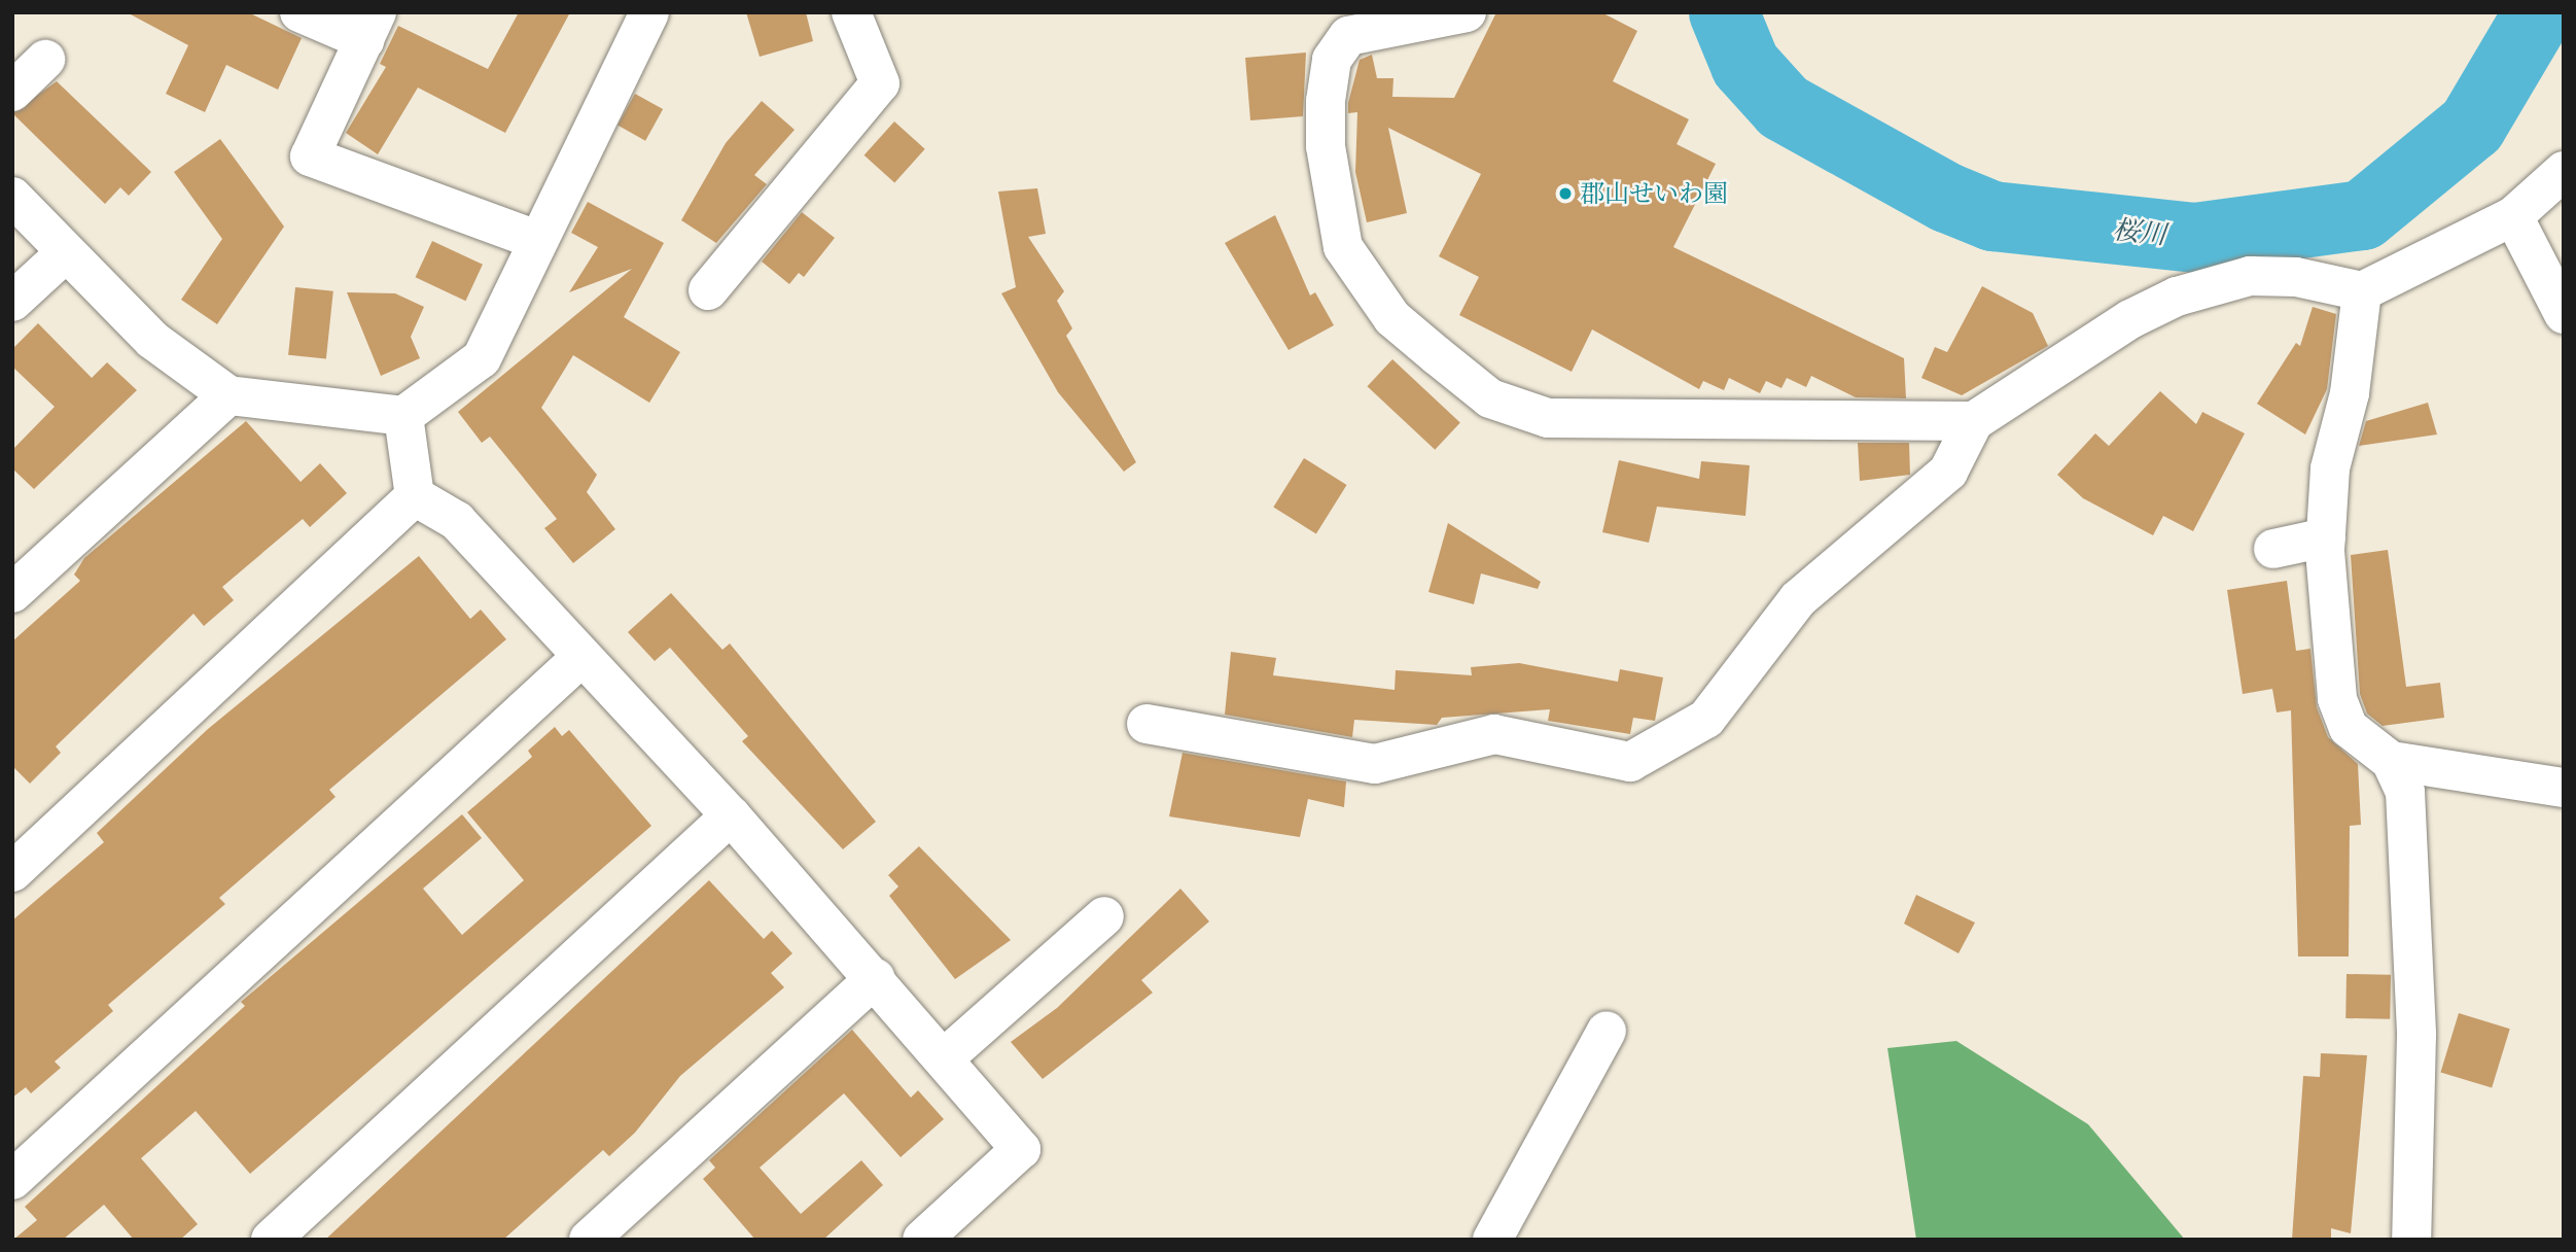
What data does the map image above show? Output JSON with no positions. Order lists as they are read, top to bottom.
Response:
{
  "water": ["桜川"],
  "places": ["郡山せいわ園"]
}
